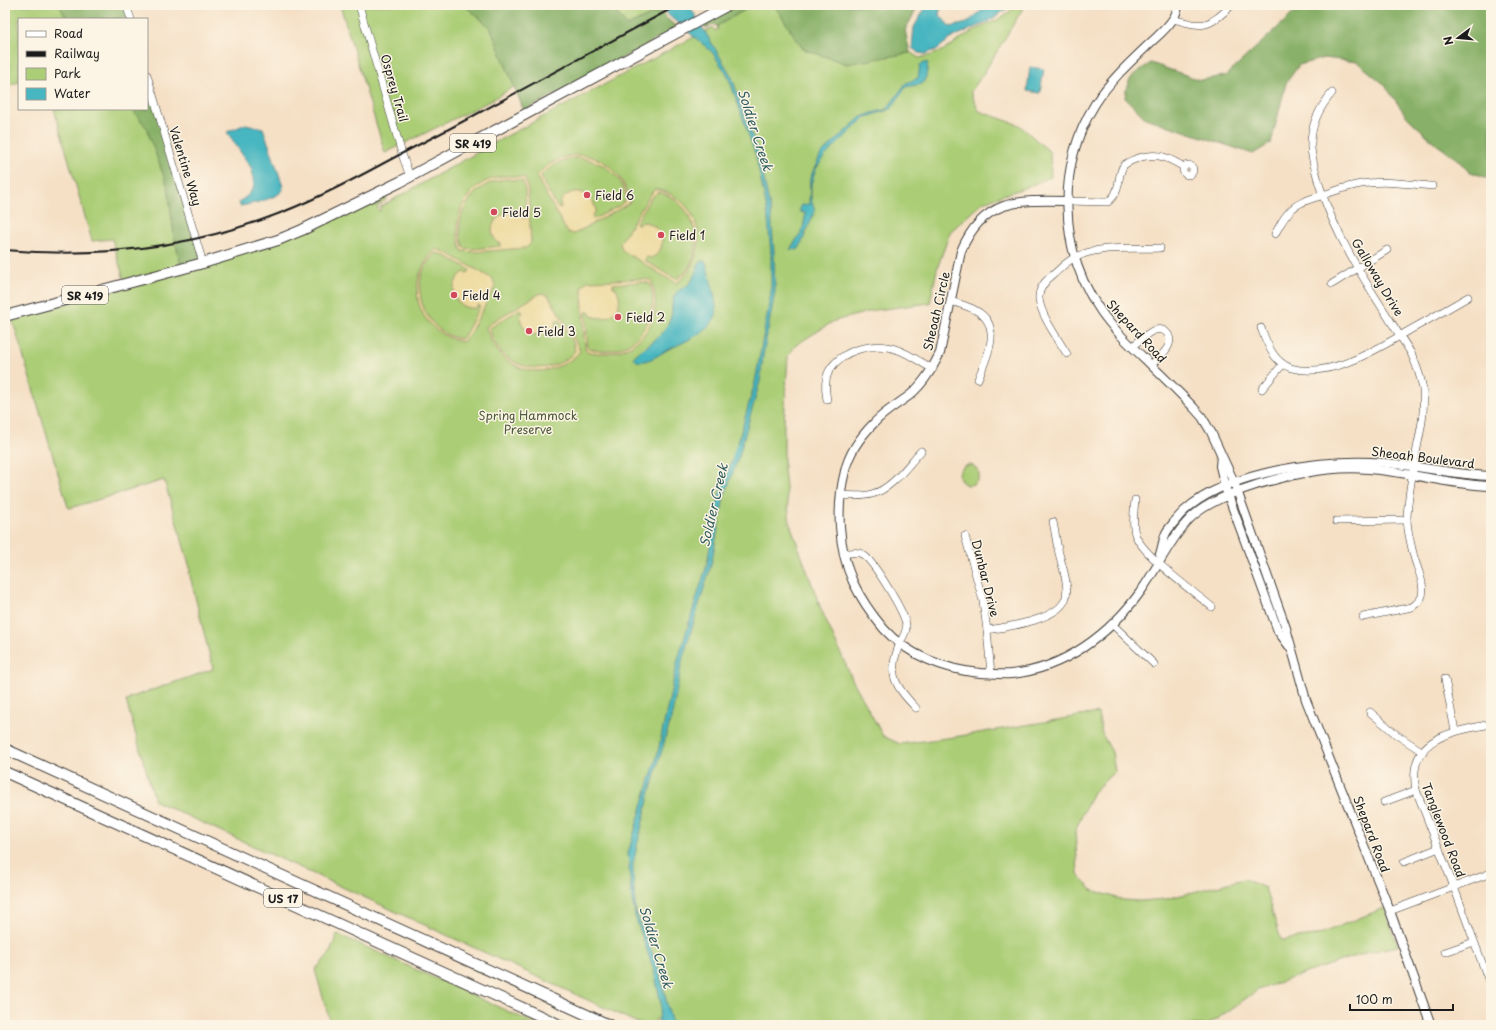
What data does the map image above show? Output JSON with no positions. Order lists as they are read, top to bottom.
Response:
{
  "streets": {
    "main road": ["SR 419", "US 17"],
    "street": [
      "Osprey Trail",
      "Valentine Way",
      "Galloway Drive",
      "Sheoah Circle",
      "Shepard Road",
      "Sheoah Boulevard",
      "Dunbar Drive",
      "Tanglewood Road"
    ]
  },
  "crossings": [
    ["Osprey Trail", "SR 419"],
    ["SR 419", "Valentine Way"],
    ["Galloway Drive", "Sheoah Boulevard"],
    ["Sheoah Circle", "Shepard Road"],
    ["Sheoah Circle", "Sheoah Boulevard"],
    ["Sheoah Circle", "Dunbar Drive"],
    ["Shepard Road", "Sheoah Boulevard"]
  ],
  "water": ["Soldier Creek"],
  "parks": ["Spring Hammock Preserve"],
  "places": [
    "Field 6",
    "Field 5",
    "Field 1",
    "Field 4",
    "Field 2",
    "Field 3"
  ],
  "legend": [
    "Road",
    "Railway",
    "Park",
    "Water"
  ],
  "scale_bar": "100 m",
  "north": "left"
}
